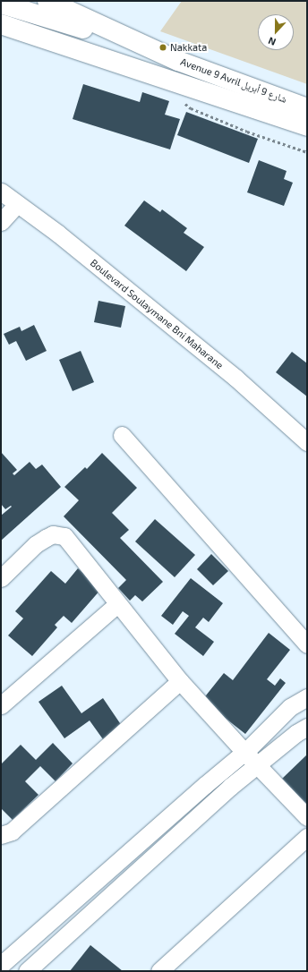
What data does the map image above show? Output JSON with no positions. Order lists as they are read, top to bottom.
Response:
{
  "streets": {
    "highway": ["Avenue 9 Avril شارع 9 أبريل"],
    "street": ["Boulevard Soulaymane Bni Maharane"]
  },
  "places": ["Nakkata"],
  "north": "bottom"
}
